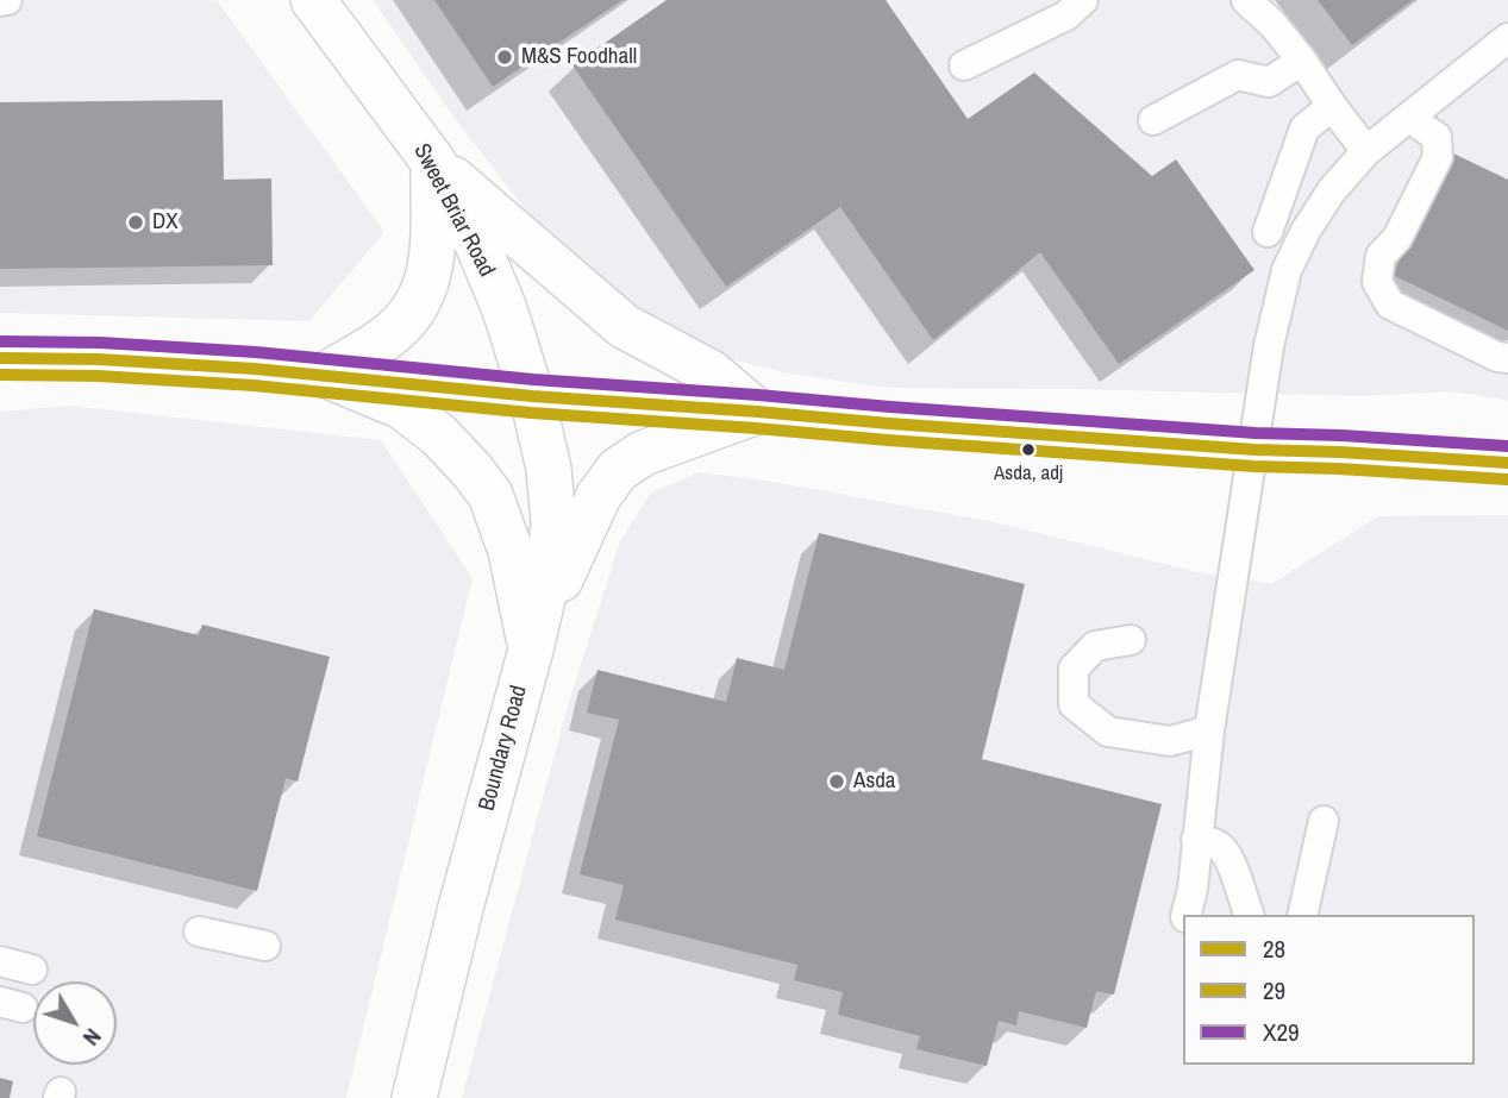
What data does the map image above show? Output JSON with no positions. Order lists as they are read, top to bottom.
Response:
{
  "streets": {
    "highway": ["Sweet Briar Road", "Boundary Road"]
  },
  "crossings": [
    ["Sweet Briar Road", "Boundary Road"]
  ],
  "places": [
    "M&S Foodhall",
    "DX",
    "Asda, adj",
    "Asda"
  ],
  "lines": ["transit line X29", "transit line 28", "transit line 29"],
  "legend": ["28", "29", "X29"],
  "north": "bottom right"
}
